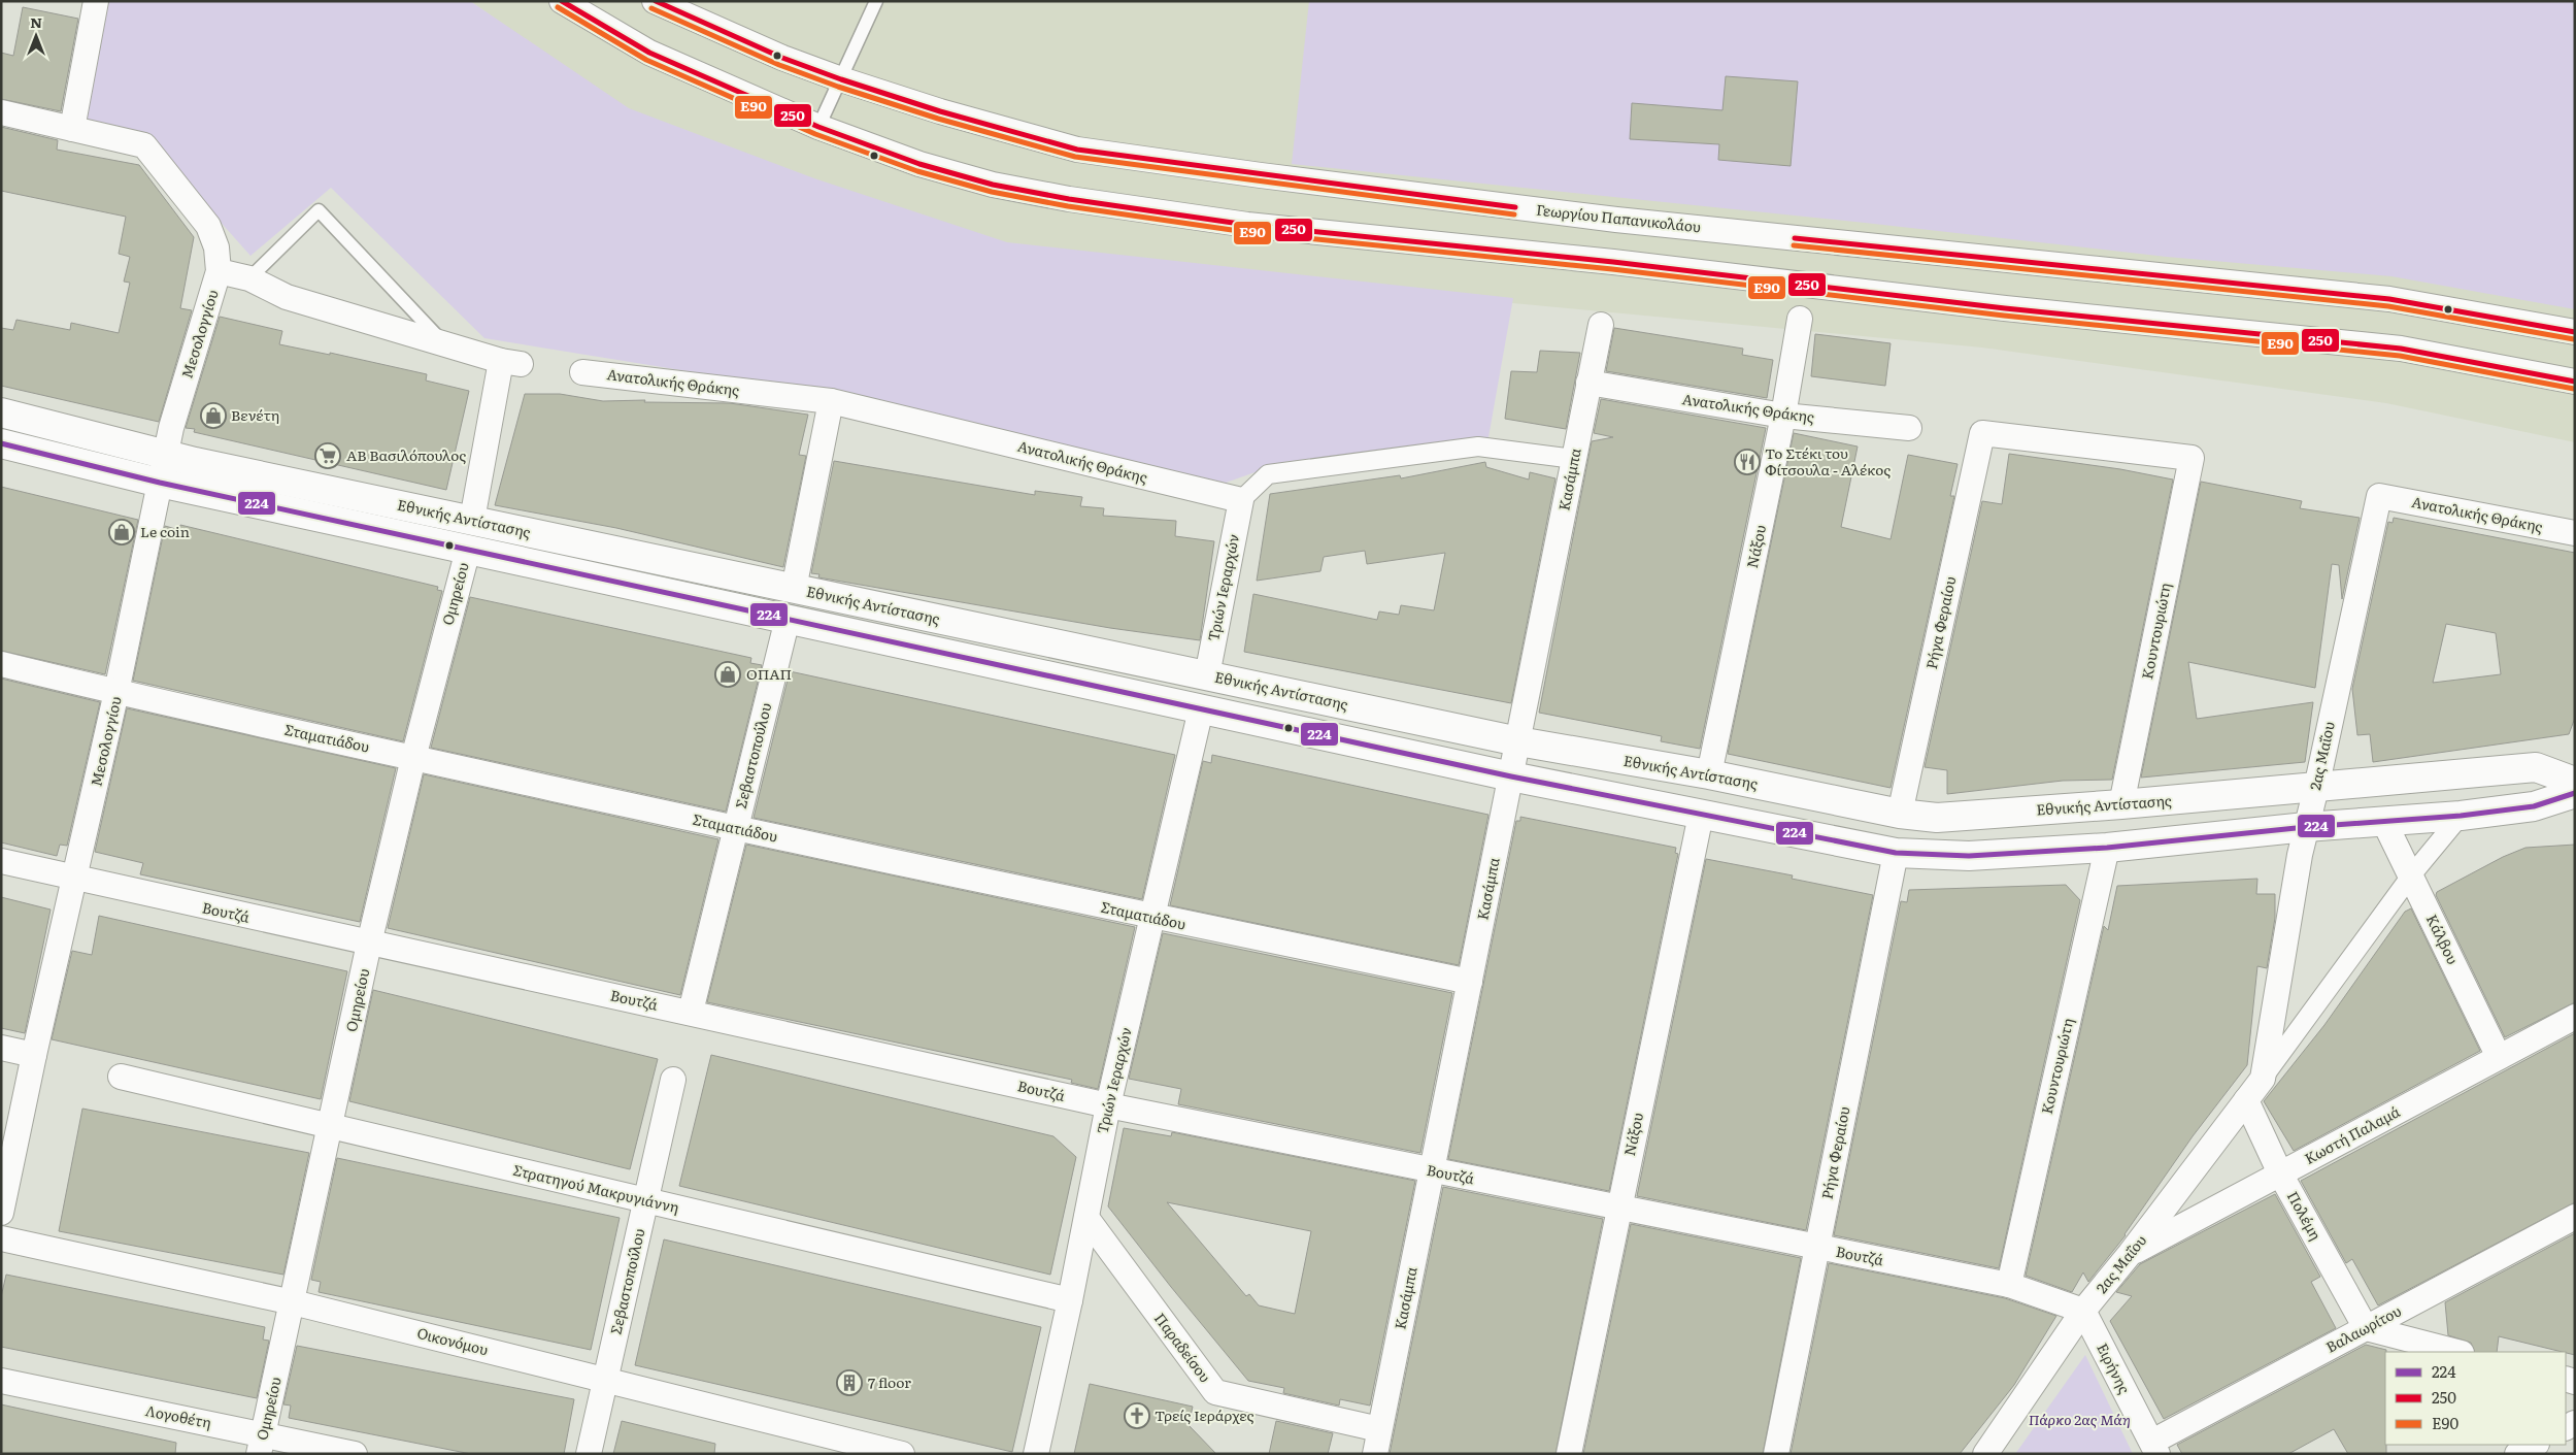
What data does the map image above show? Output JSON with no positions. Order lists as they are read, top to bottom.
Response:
{
  "streets": {
    "main road": ["Εθνικής Αντίστασης"],
    "street": [
      "Γεωργίου Παπανικολάου",
      "Μεσολογγίου",
      "Ανατολικής Θράκης",
      "Κασάμπα",
      "Νάξου",
      "Τριών Ιεραρχών",
      "Ομηρείου",
      "Ρήγα Φεραίου",
      "Κουντουριώτη",
      "Σταματιάδου",
      "Σεβαστοπούλου",
      "2ας Μαΐου",
      "Βουτζά",
      "Κάλβου",
      "Κωστή Παλαμά",
      "Στρατηγού Μακρυγιάννη",
      "Πολέμη",
      "Βαλαωρίτου",
      "Οικονόμου",
      "Παραδείσου",
      "Ειρήνης",
      "Λογοθέτη"
    ]
  },
  "crossings": [
    ["Μεσολογγίου", "Εθνικής Αντίστασης"],
    ["Μεσολογγίου", "Σταματιάδου"],
    ["Μεσολογγίου", "Βουτζά"],
    ["Ανατολικής Θράκης", "Κασάμπα"],
    ["Ανατολικής Θράκης", "Νάξου"],
    ["Ανατολικής Θράκης", "Τριών Ιεραρχών"],
    ["Ανατολικής Θράκης", "2ας Μαΐου"],
    ["Κασάμπα", "Εθνικής Αντίστασης"],
    ["Κασάμπα", "Σταματιάδου"],
    ["Κασάμπα", "Βουτζά"],
    ["Κασάμπα", "Παραδείσου"],
    ["Εθνικής Αντίστασης", "Νάξου"],
    ["Εθνικής Αντίστασης", "Τριών Ιεραρχών"],
    ["Εθνικής Αντίστασης", "Ομηρείου"],
    ["Εθνικής Αντίστασης", "Ρήγα Φεραίου"],
    ["Εθνικής Αντίστασης", "Κουντουριώτη"],
    ["Εθνικής Αντίστασης", "Σεβαστοπούλου"],
    ["Εθνικής Αντίστασης", "2ας Μαΐου"],
    ["Εθνικής Αντίστασης", "Κάλβου"],
    ["Νάξου", "Βουτζά"],
    ["Τριών Ιεραρχών", "Σταματιάδου"],
    ["Τριών Ιεραρχών", "Βουτζά"],
    ["Τριών Ιεραρχών", "Στρατηγού Μακρυγιάννη"],
    ["Τριών Ιεραρχών", "Παραδείσου"],
    ["Ομηρείου", "Σταματιάδου"],
    ["Ομηρείου", "Βουτζά"],
    ["Ομηρείου", "Στρατηγού Μακρυγιάννη"],
    ["Ομηρείου", "Οικονόμου"],
    ["Ομηρείου", "Λογοθέτη"],
    ["Ρήγα Φεραίου", "Κουντουριώτη"],
    ["Ρήγα Φεραίου", "Βουτζά"],
    ["Κουντουριώτη", "Βουτζά"],
    ["Σταματιάδου", "Σεβαστοπούλου"],
    ["Σεβαστοπούλου", "Βουτζά"],
    ["Σεβαστοπούλου", "Στρατηγού Μακρυγιάννη"],
    ["Σεβαστοπούλου", "Οικονόμου"],
    ["2ας Μαΐου", "Βουτζά"],
    ["2ας Μαΐου", "Κάλβου"],
    ["2ας Μαΐου", "Κωστή Παλαμά"],
    ["2ας Μαΐου", "Πολέμη"],
    ["2ας Μαΐου", "Ειρήνης"],
    ["Βουτζά", "Ειρήνης"],
    ["Κάλβου", "Κωστή Παλαμά"],
    ["Κωστή Παλαμά", "Πολέμη"],
    ["Πολέμη", "Βαλαωρίτου"],
    ["Βαλαωρίτου", "Ειρήνης"]
  ],
  "parks": ["Πάρκο 2ας Μάη"],
  "places": {
    "shop": ["Βενέτη", "Le coin", "ΟΠΑΠ"],
    "supermarket": ["ΑΒ Βασιλόπουλος"],
    "restaurant": ["Το Στέκι του Φίτσουλα - Αλέκος"],
    "building": ["7 floor"],
    "church": ["Τρείς Ιεράρχες"]
  },
  "lines": ["transit line 250", "transit line Ε90", "transit line 224"],
  "legend": ["224", "250", "Ε90"],
  "north": "top"
}
